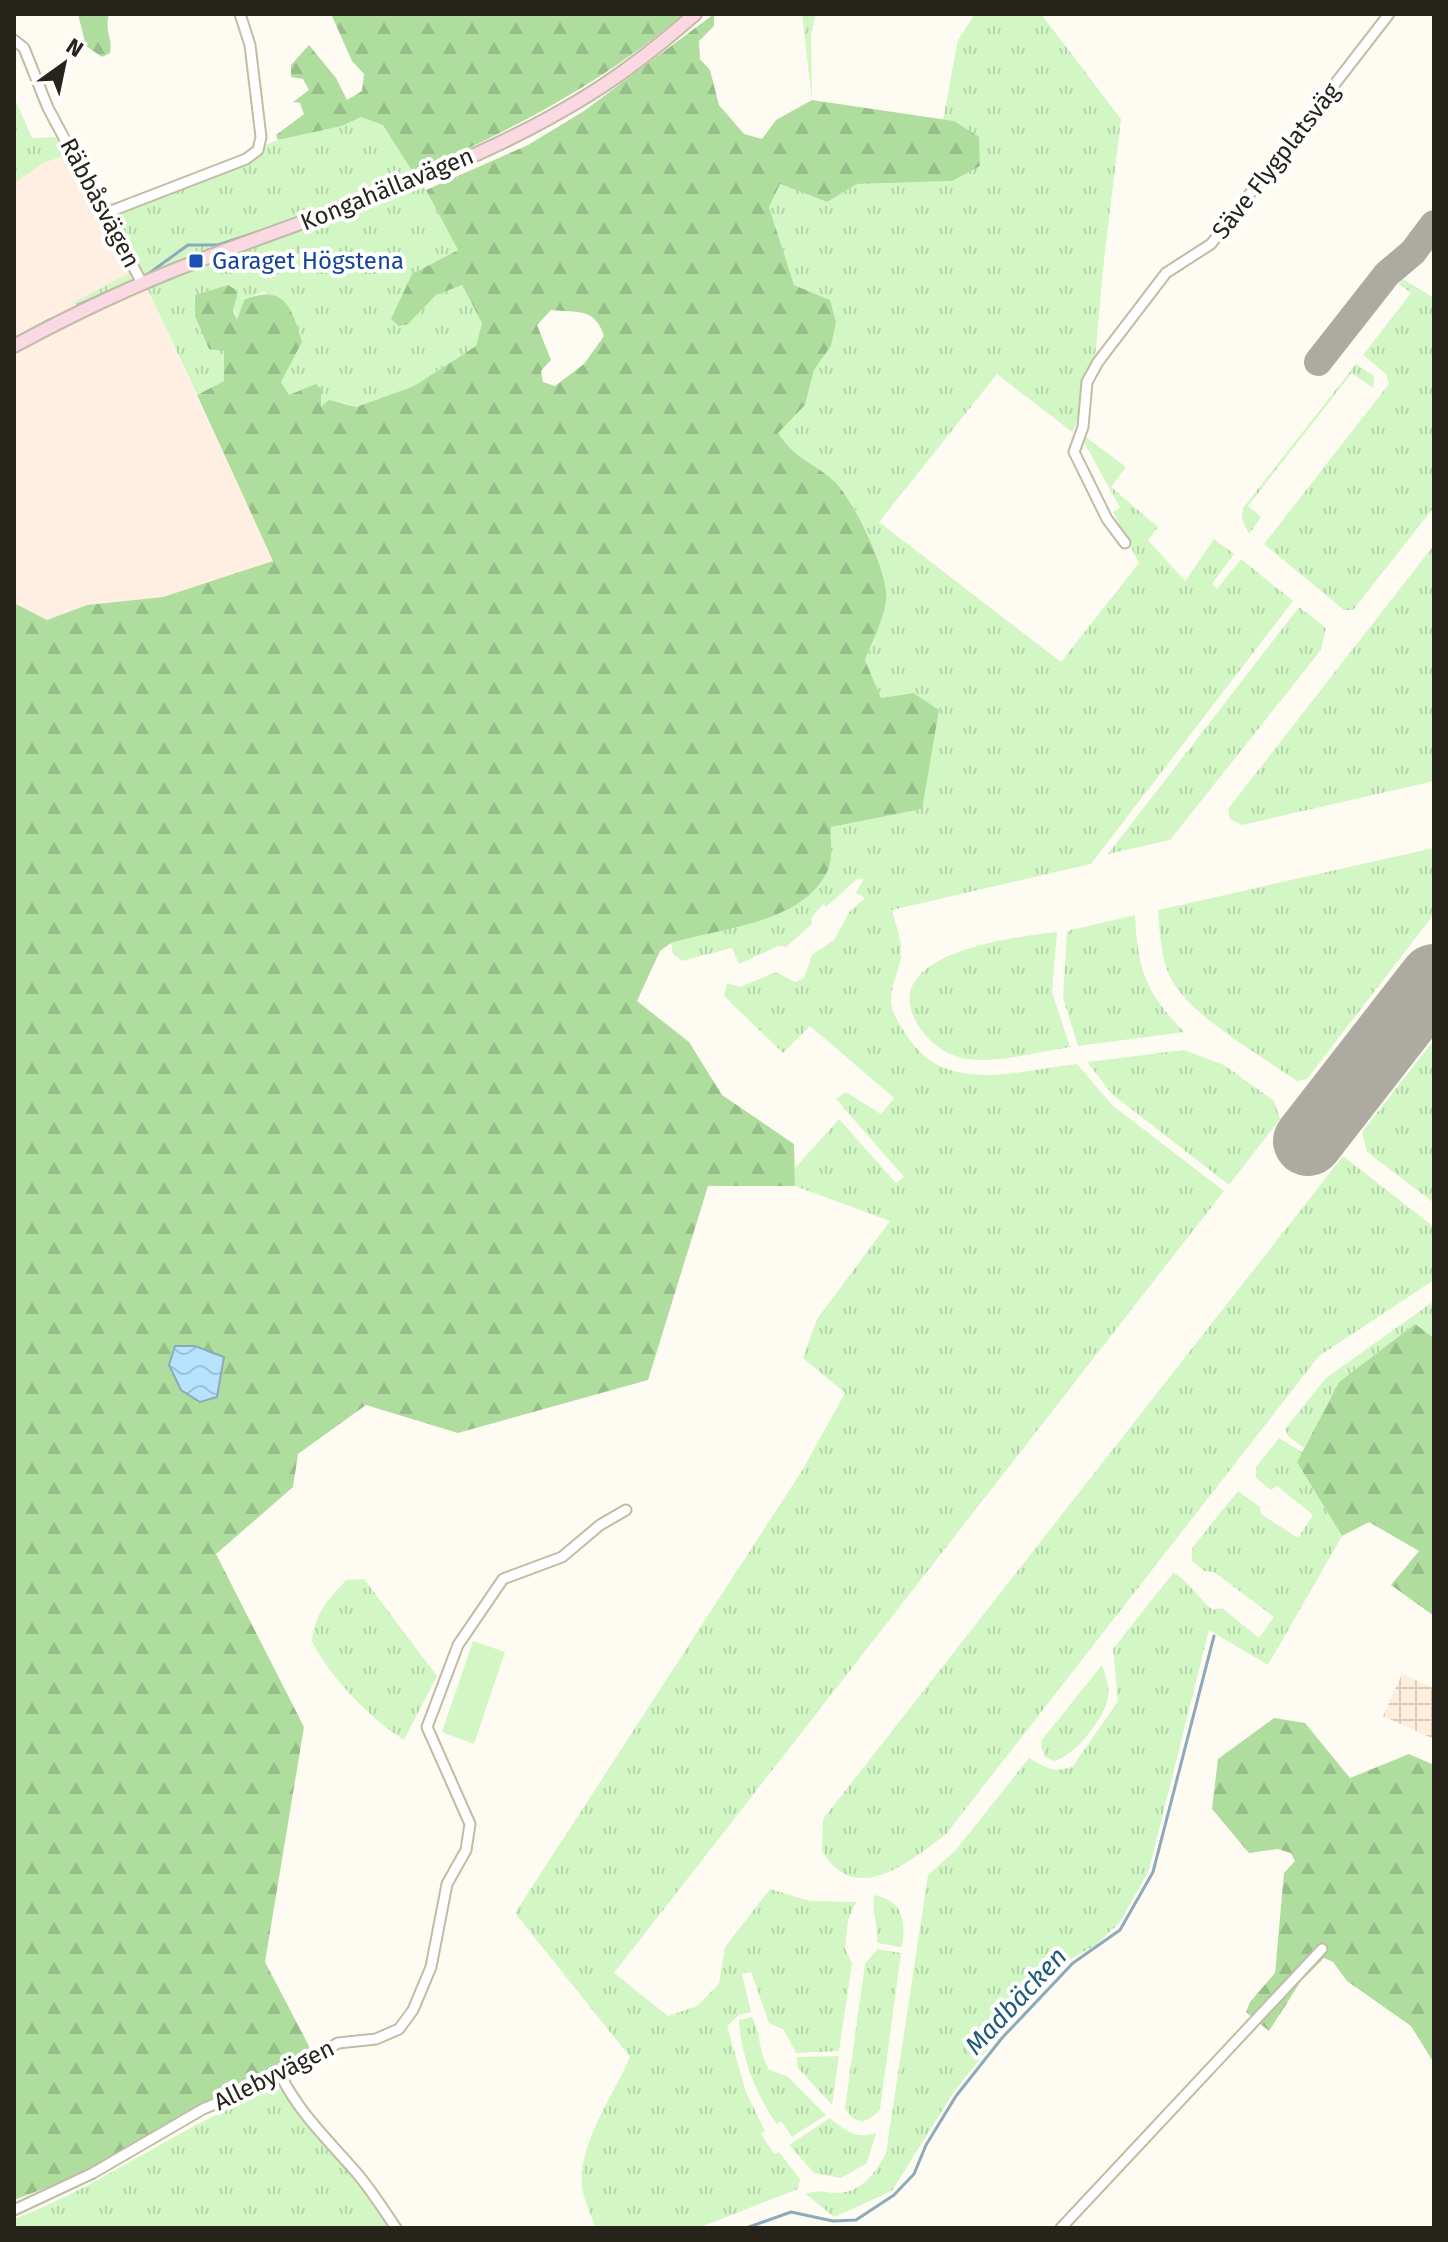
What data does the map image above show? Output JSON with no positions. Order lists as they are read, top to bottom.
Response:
{
  "streets": {
    "street": [
      "Säve Flygplatsväg",
      "Kongahällavägen",
      "Räbbåsvägen",
      "Allebyvägen"
    ]
  },
  "crossings": [
    ["Kongahällavägen", "Räbbåsvägen"]
  ],
  "water": ["Madbäcken"],
  "places": {
    "transit": ["Garaget Högstena"]
  },
  "north": "top right"
}
